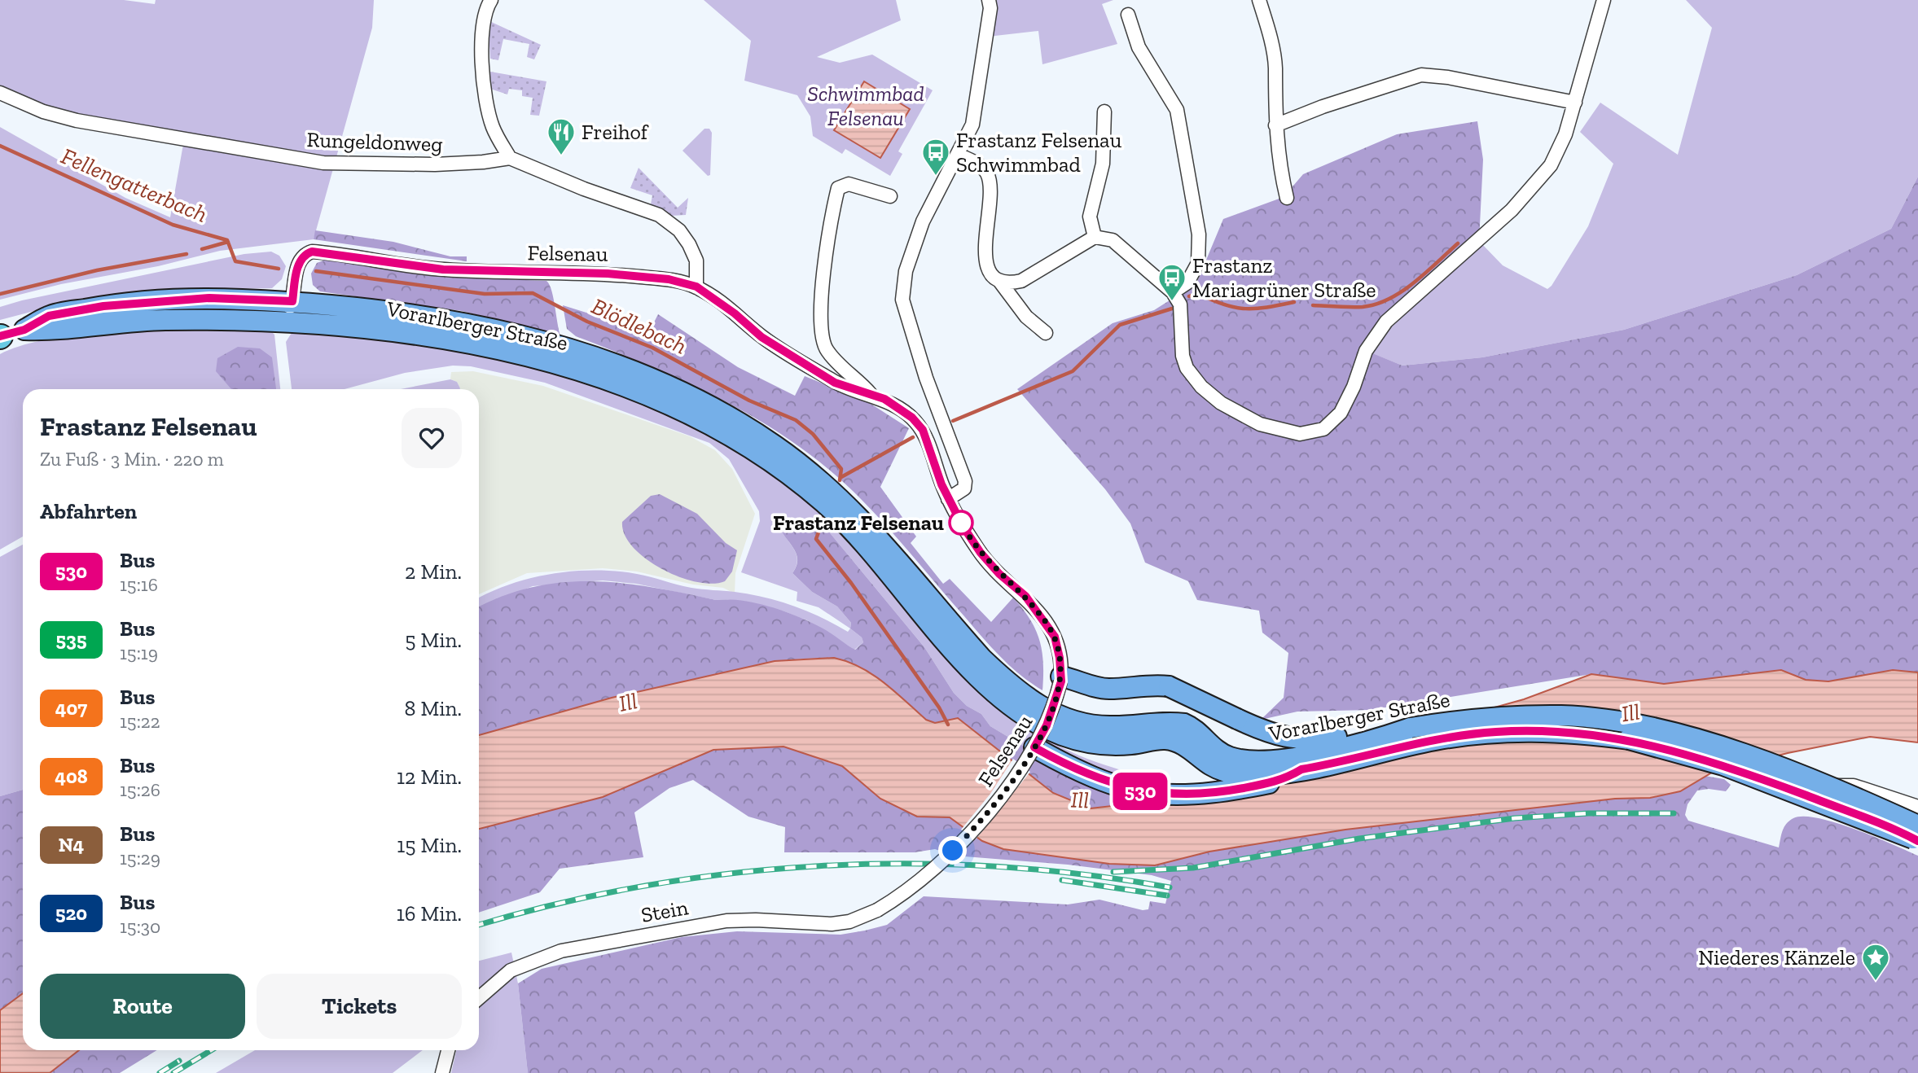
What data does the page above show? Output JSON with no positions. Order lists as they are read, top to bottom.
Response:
{
  "streets": {
    "main road": ["Vorarlberger Straße"],
    "street": ["Rungeldonweg", "Felsenau", "Stein"]
  },
  "crossings": [
    ["Felsenau", "Vorarlberger Straße"],
    ["Felsenau", "Stein"]
  ],
  "water": ["Fellengatterbach", "Blödlebach", "Ill"],
  "parks": ["Schwimmbad Felsenau"],
  "places": {
    "restaurant": ["Freihof"],
    "bus stop": ["Frastanz Felsenau Schwimmbad", "Frastanz Mariagrüner Straße"],
    "other": ["Frastanz Felsenau"],
    "place": ["Niederes Känzele"]
  },
  "lines": ["bus line 530"],
  "page": {
    "on_map": "530",
    "heading": [
      ["Frastanz Felsenau", "Zu Fuß · 3 Min. · 220 m"],
      "Abfahrten"
    ],
    "list": [
      {
        "mark": "530",
        "name": "Bus",
        "note": "15:16",
        "value": "2 Min."
      },
      {
        "mark": "535",
        "name": "Bus",
        "note": "15:19",
        "value": "5 Min."
      },
      {
        "mark": "407",
        "name": "Bus",
        "note": "15:22",
        "value": "8 Min."
      },
      {
        "mark": "408",
        "name": "Bus",
        "note": "15:26",
        "value": "12 Min."
      },
      {
        "mark": "N4",
        "name": "Bus",
        "note": "15:29",
        "value": "15 Min."
      },
      {
        "mark": "520",
        "name": "Bus",
        "note": "15:30",
        "value": "16 Min."
      }
    ],
    "buttons": ["Route", "Tickets"]
  }
}
